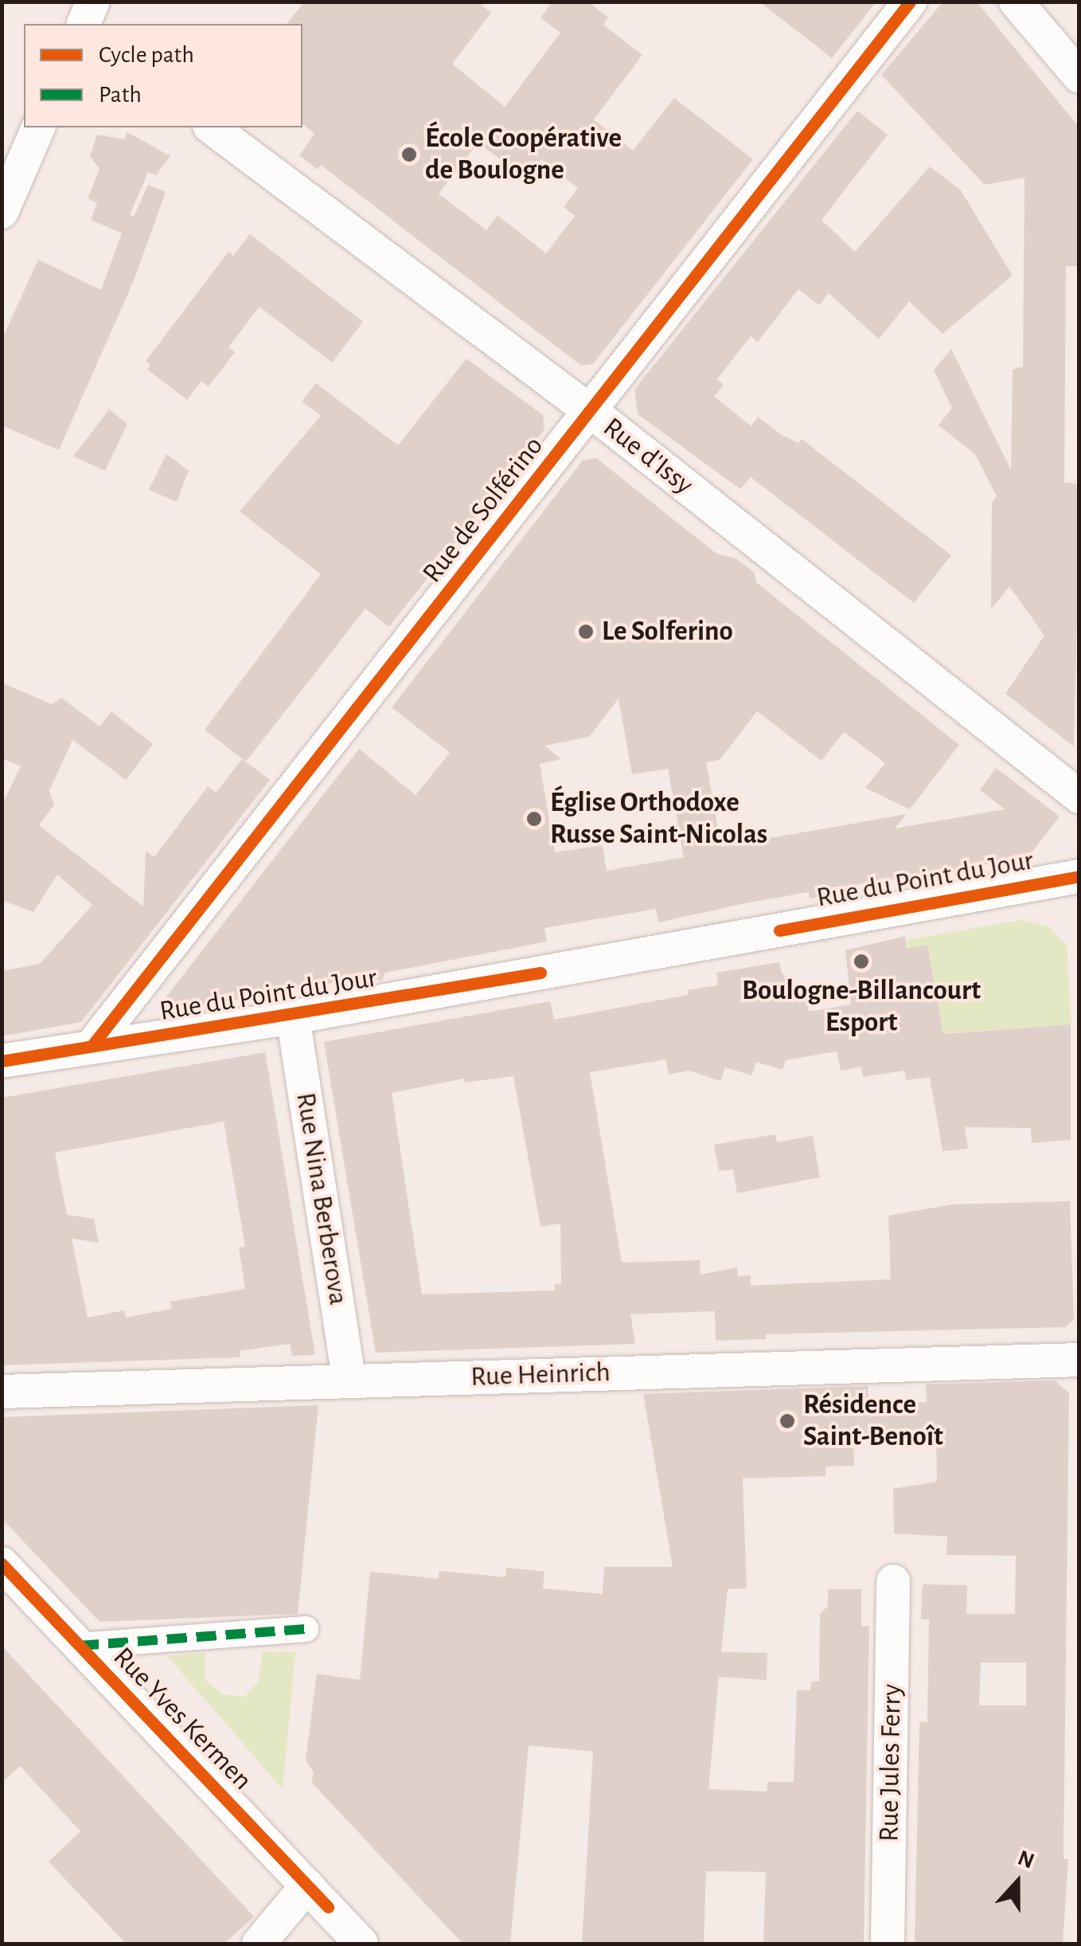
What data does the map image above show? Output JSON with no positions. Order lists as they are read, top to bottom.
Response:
{
  "streets": {
    "street": [
      "Rue d'Issy",
      "Rue de Solférino",
      "Rue du Point du Jour",
      "Rue Nina Berberova",
      "Rue Heinrich",
      "Rue Yves Kermen",
      "Rue Jules Ferry"
    ]
  },
  "crossings": [
    ["Rue d'Issy", "Rue de Solférino"],
    ["Rue de Solférino", "Rue du Point du Jour"],
    ["Rue du Point du Jour", "Rue Nina Berberova"],
    ["Rue Nina Berberova", "Rue Heinrich"]
  ],
  "places": [
    "École Coopérative de Boulogne",
    "Le Solferino",
    "Église Orthodoxe Russe Saint-Nicolas",
    "Boulogne-Billancourt Esport",
    "Résidence Saint-Benoît"
  ],
  "legend": ["Cycle path", "Path"],
  "north": "top"
}
